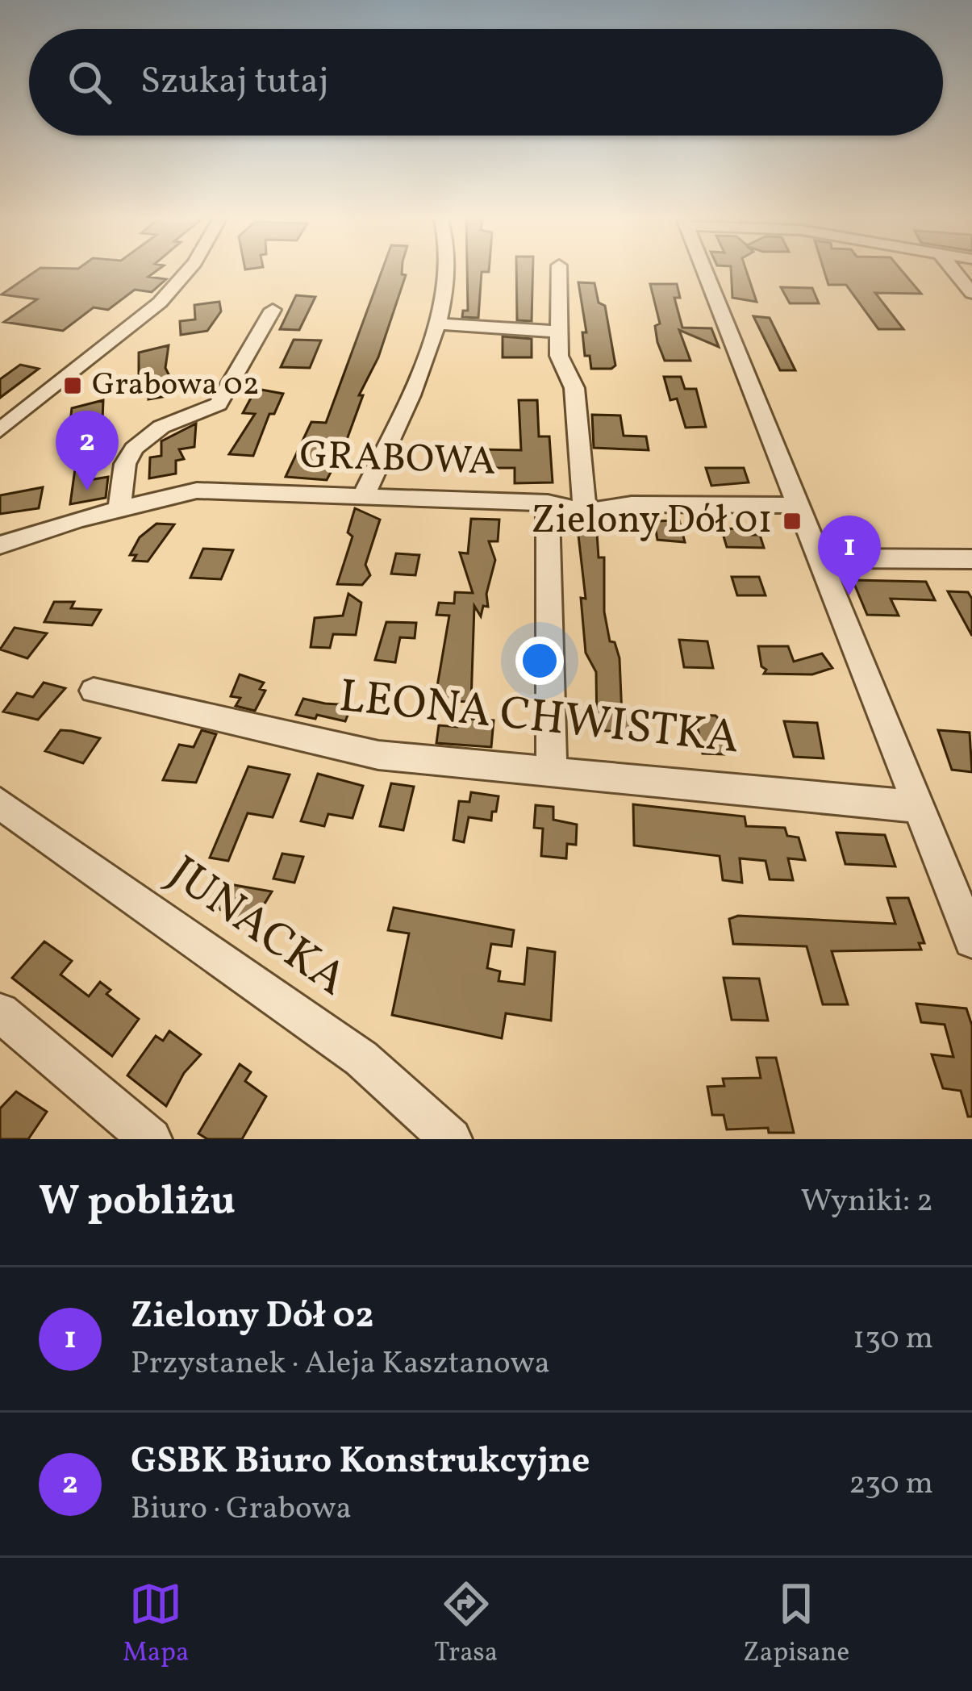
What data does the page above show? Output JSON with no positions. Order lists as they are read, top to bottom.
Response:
{
  "streets": {
    "street": ["GRABOWA", "LEONA CHWISTKA", "JUNACKA"]
  },
  "places": {
    "transit": ["Grabowa 02", "Zielony Dół 01"]
  },
  "page": {
    "search": "Szukaj tutaj",
    "pins": ["2", "1"],
    "heading": ["W pobliżu", "Wyniki: 2"],
    "list": [
      {
        "mark": "1",
        "name": "Zielony Dół 02",
        "note": "Przystanek · Aleja Kasztanowa",
        "value": "130 m"
      },
      {
        "mark": "2",
        "name": "GSBK Biuro Konstrukcyjne",
        "note": "Biuro · Grabowa",
        "value": "230 m"
      }
    ],
    "nav": ["Mapa", "Trasa", "Zapisane"]
  }
}
